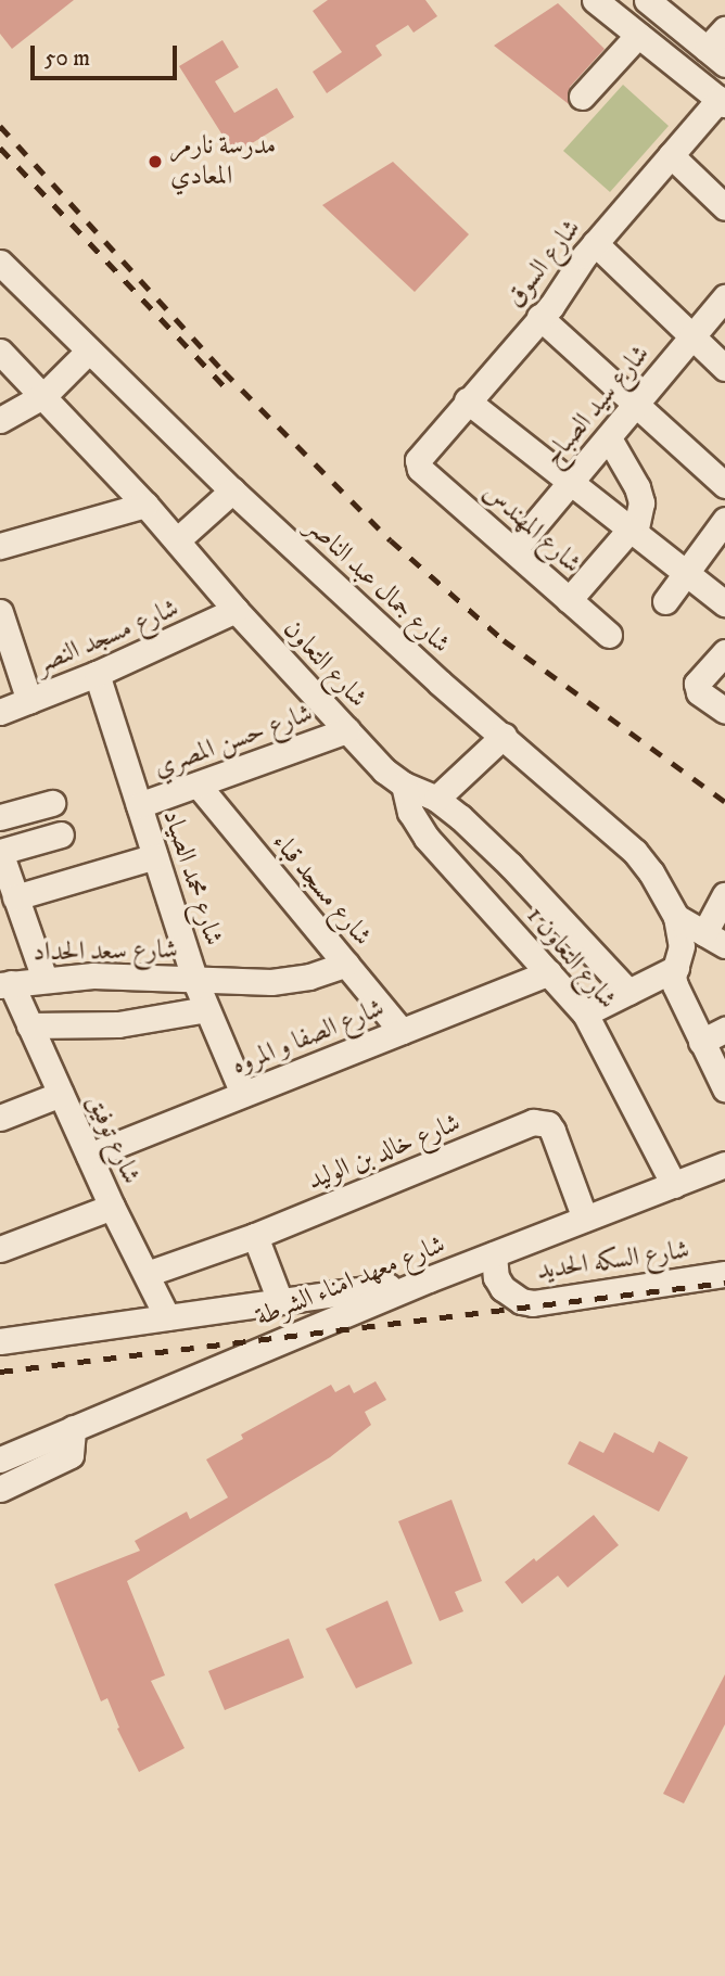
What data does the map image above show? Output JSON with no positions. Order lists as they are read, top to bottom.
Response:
{
  "streets": {
    "street": [
      "شارع السوق",
      "شارع سيد الصباح",
      "شارع المهندس",
      "شارع جمال عبد الناصر",
      "شارع مسجد النصر",
      "شارع التعاون",
      "شارع حسن المصري",
      "شارع محمد الصياد",
      "شارع مسجد قباء",
      "شارع سعد الحداد",
      "شارع التعاون 1",
      "شارع الصفا و المروه",
      "شارع توفيق",
      "شارع خالد بن الوليد",
      "شارع السكه الحديد",
      "شارع معهد امناء الشرطة"
    ]
  },
  "crossings": [
    ["شارع السوق", "شارع المهندس"],
    ["شارع سيد الصباح", "شارع المهندس"],
    ["شارع مسجد النصر", "شارع التعاون"],
    ["شارع مسجد النصر", "شارع محمد الصياد"],
    ["شارع التعاون", "شارع حسن المصري"],
    ["شارع التعاون", "شارع التعاون 1"],
    ["شارع حسن المصري", "شارع محمد الصياد"],
    ["شارع حسن المصري", "شارع مسجد قباء"],
    ["شارع محمد الصياد", "شارع سعد الحداد"],
    ["شارع محمد الصياد", "شارع الصفا و المروه"],
    ["شارع مسجد قباء", "شارع سعد الحداد"],
    ["شارع مسجد قباء", "شارع الصفا و المروه"],
    ["شارع سعد الحداد", "شارع توفيق"],
    ["شارع التعاون 1", "شارع الصفا و المروه"],
    ["شارع التعاون 1", "شارع معهد امناء الشرطة"],
    ["شارع الصفا و المروه", "شارع توفيق"],
    ["شارع توفيق", "شارع خالد بن الوليد"],
    ["شارع خالد بن الوليد", "شارع معهد امناء الشرطة"],
    ["شارع السكه الحديد", "شارع معهد امناء الشرطة"]
  ],
  "places": ["مدرسة نارمر المعادي"],
  "scale_bar": "50 m"
}
